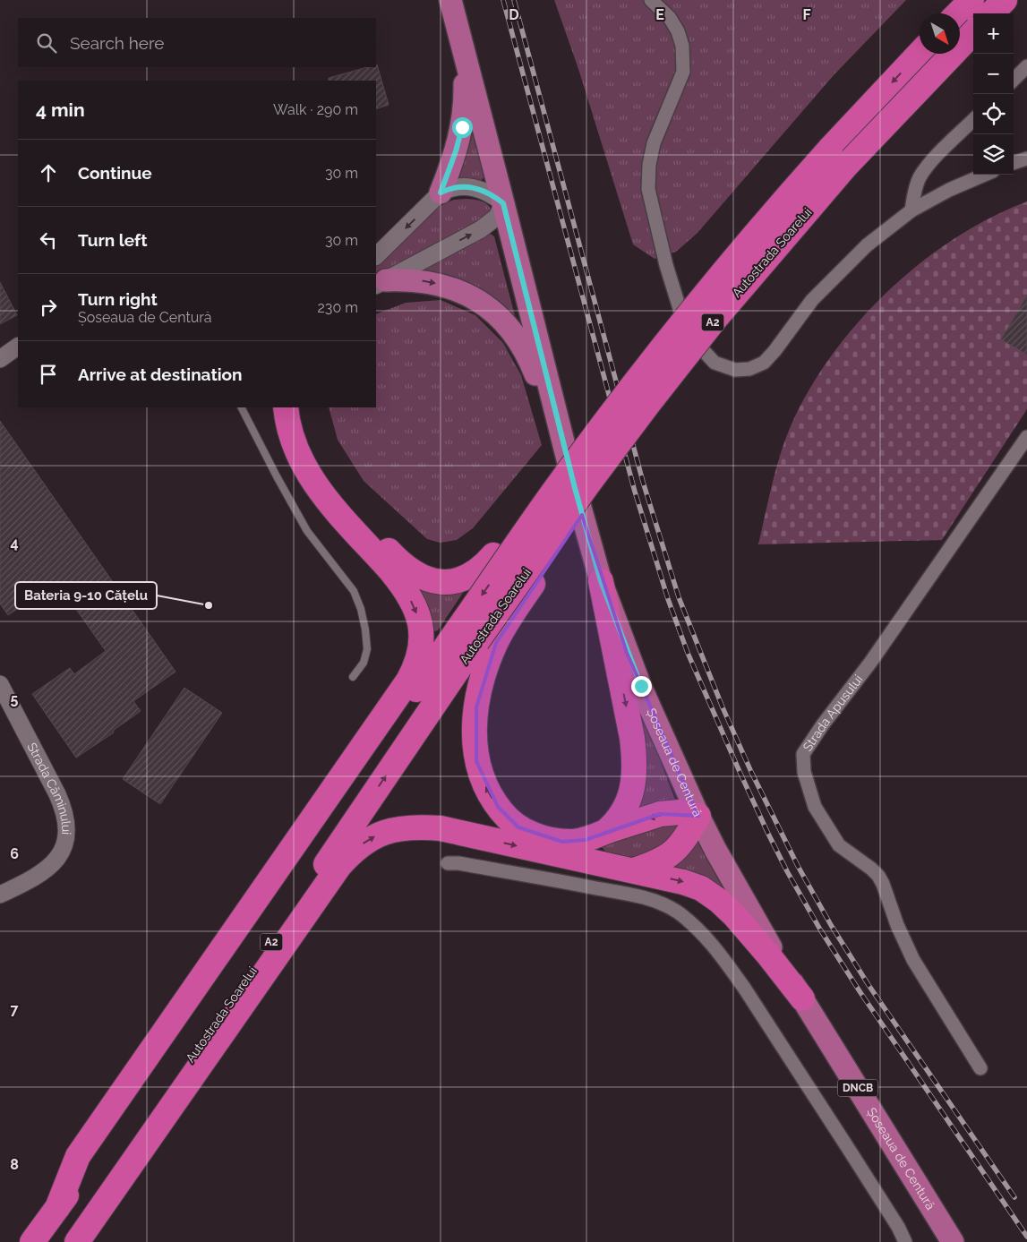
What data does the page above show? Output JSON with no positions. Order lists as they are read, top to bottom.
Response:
{
  "streets": {
    "highway": ["Autostrada Soarelui", "A2"],
    "main road": ["Șoseaua de Centură", "DNCB"],
    "street": ["Strada Apusului", "Strada Căminului"]
  },
  "places": ["Bateria 9-10 Cățelu"],
  "north": "bottom right",
  "page": {
    "map_buttons": ["+", "−"],
    "search": "Search here",
    "heading": ["4 min", "Walk · 290 m"],
    "list": [
      ["Continue", "30 m"],
      ["Turn left", "30 m"],
      ["Turn right", "Șoseaua de Centură", "230 m"],
      "Arrive at destination"
    ]
  },
  "grid": {
    "columns": ["D", "E", "F"],
    "rows": [
      "4",
      "5",
      "6",
      "7",
      "8"
    ]
  }
}
